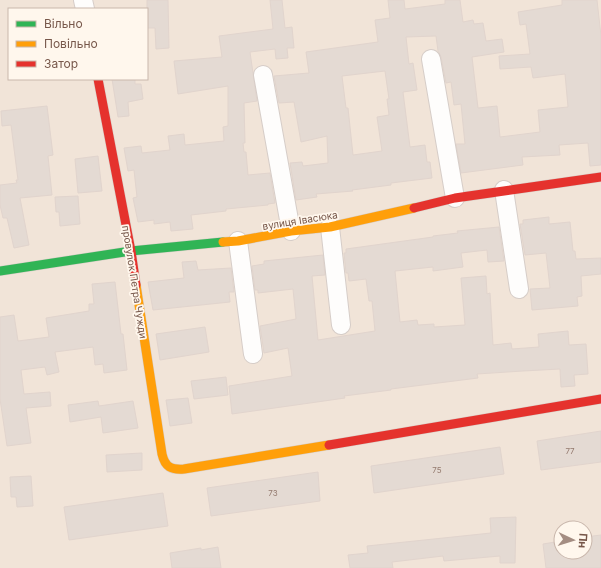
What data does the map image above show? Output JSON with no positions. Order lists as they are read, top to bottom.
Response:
{
  "streets": {
    "street": ["вулиця Івасюка", "провулок Петра Чужди"]
  },
  "crossings": [
    ["вулиця Івасюка", "провулок Петра Чужди"]
  ],
  "house_numbers": ["77", "75", "73"],
  "legend": ["Вільно", "Повільно", "Затор"],
  "north": "right"
}
